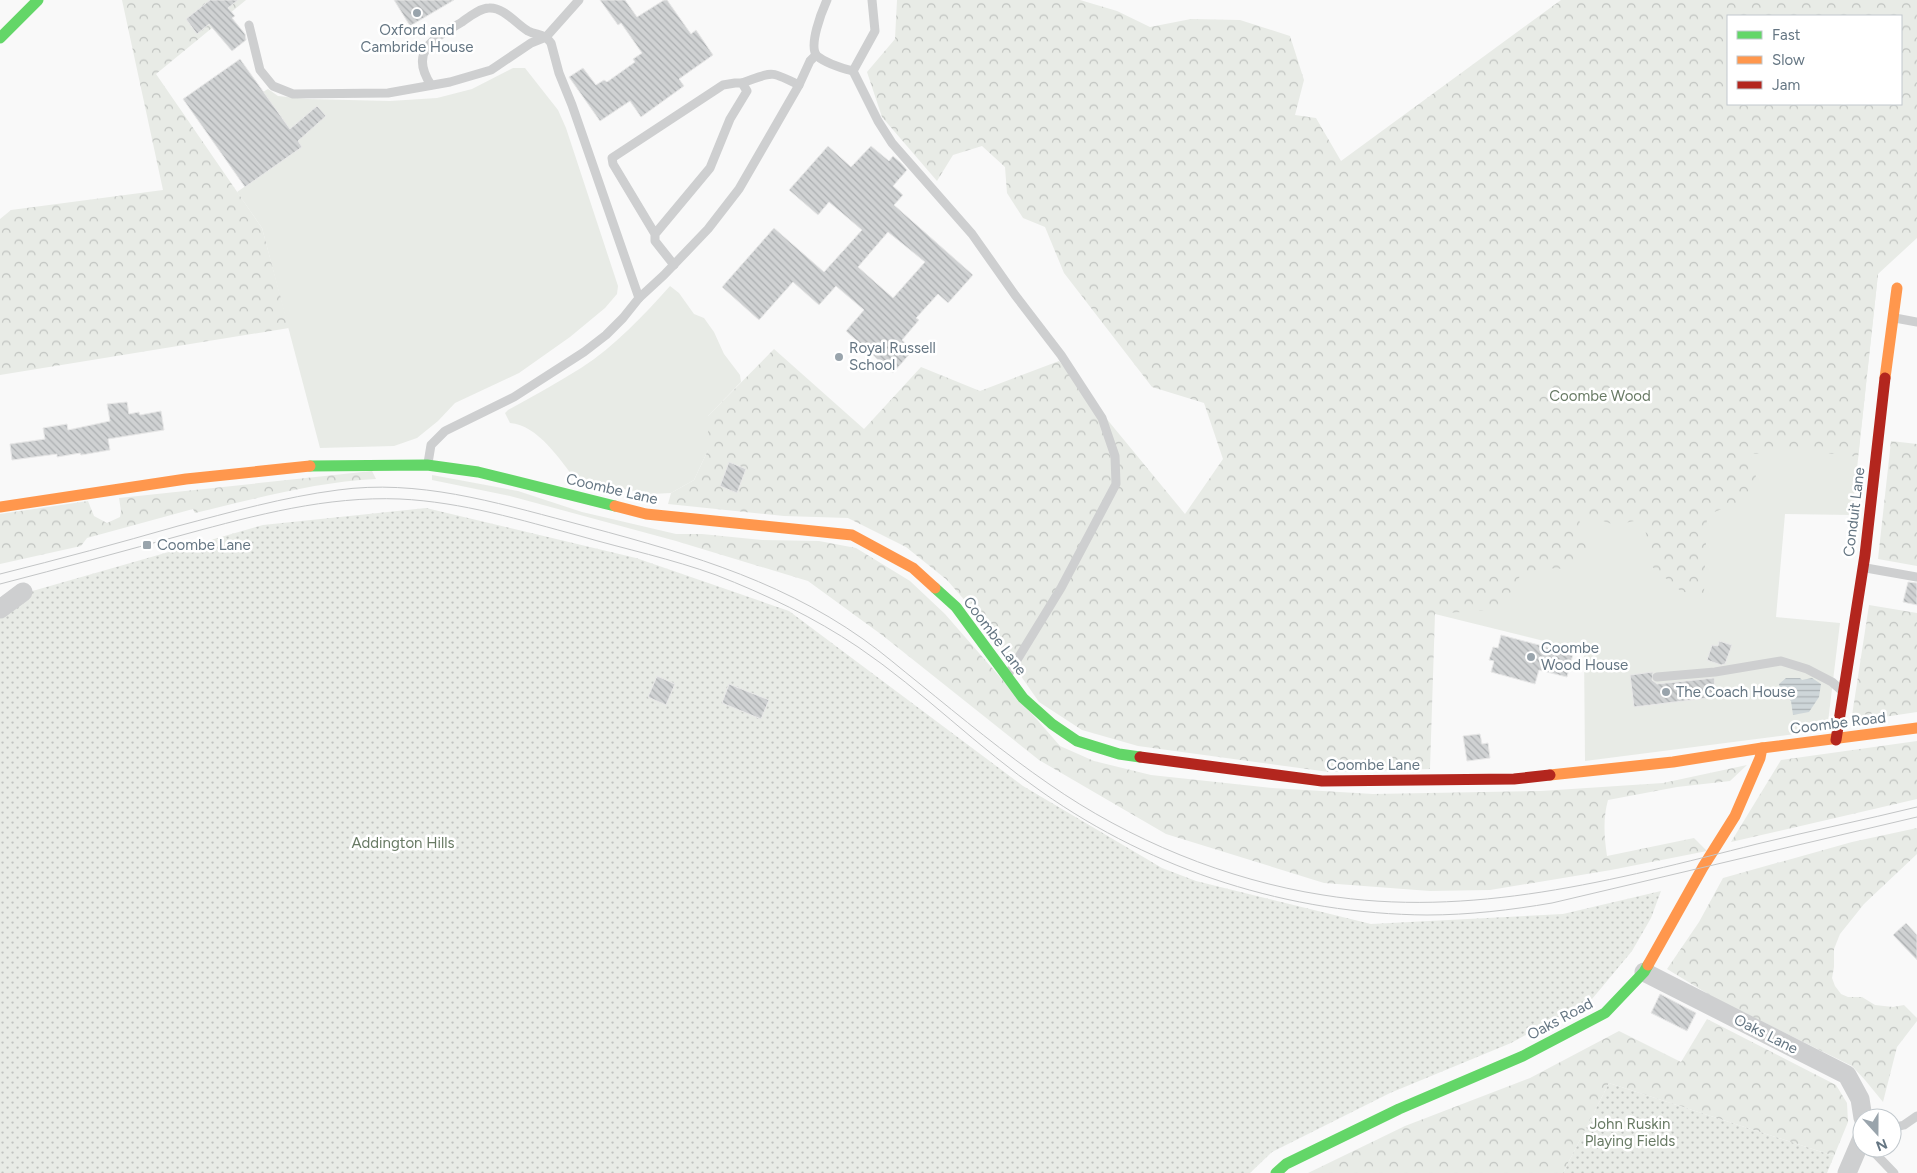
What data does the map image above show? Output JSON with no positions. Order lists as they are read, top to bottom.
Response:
{
  "streets": {
    "main road": [
      "Coombe Lane",
      "Conduit Lane",
      "Coombe Road",
      "Oaks Road"
    ],
    "street": ["Oaks Lane"]
  },
  "crossings": [
    ["Coombe Lane", "Coombe Road"],
    ["Coombe Lane", "Oaks Road"],
    ["Conduit Lane", "Coombe Road"],
    ["Coombe Road", "Oaks Road"],
    ["Oaks Road", "Oaks Lane"]
  ],
  "parks": ["Coombe Wood", "Addington Hills", "John Ruskin Playing Fields"],
  "places": {
    "other": [
      "Oxford and Cambride House",
      "Royal Russell School",
      "Coombe Wood House",
      "The Coach House"
    ],
    "transit": ["Coombe Lane"]
  },
  "legend": ["Fast", "Slow", "Jam"],
  "north": "bottom"
}
